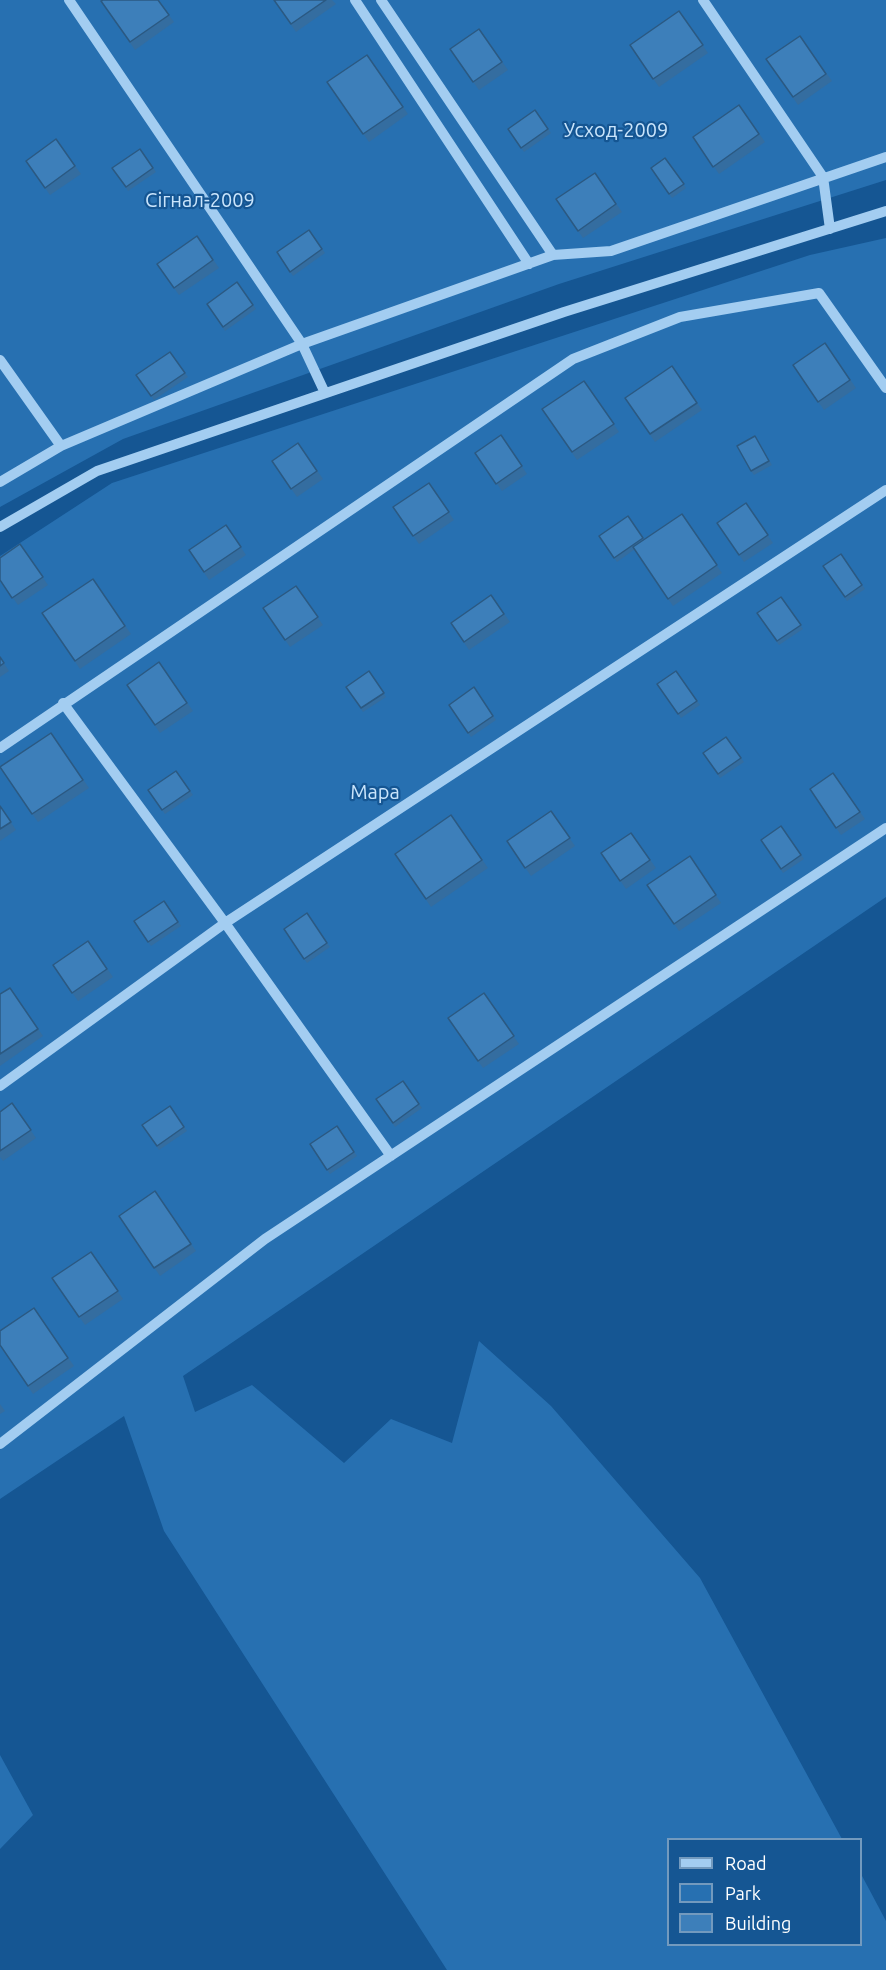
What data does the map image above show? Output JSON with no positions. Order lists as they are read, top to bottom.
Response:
{
  "parks": ["Усход-2009", "Сігнал-2009", "Мара"],
  "legend": ["Road", "Park", "Building"]
}
